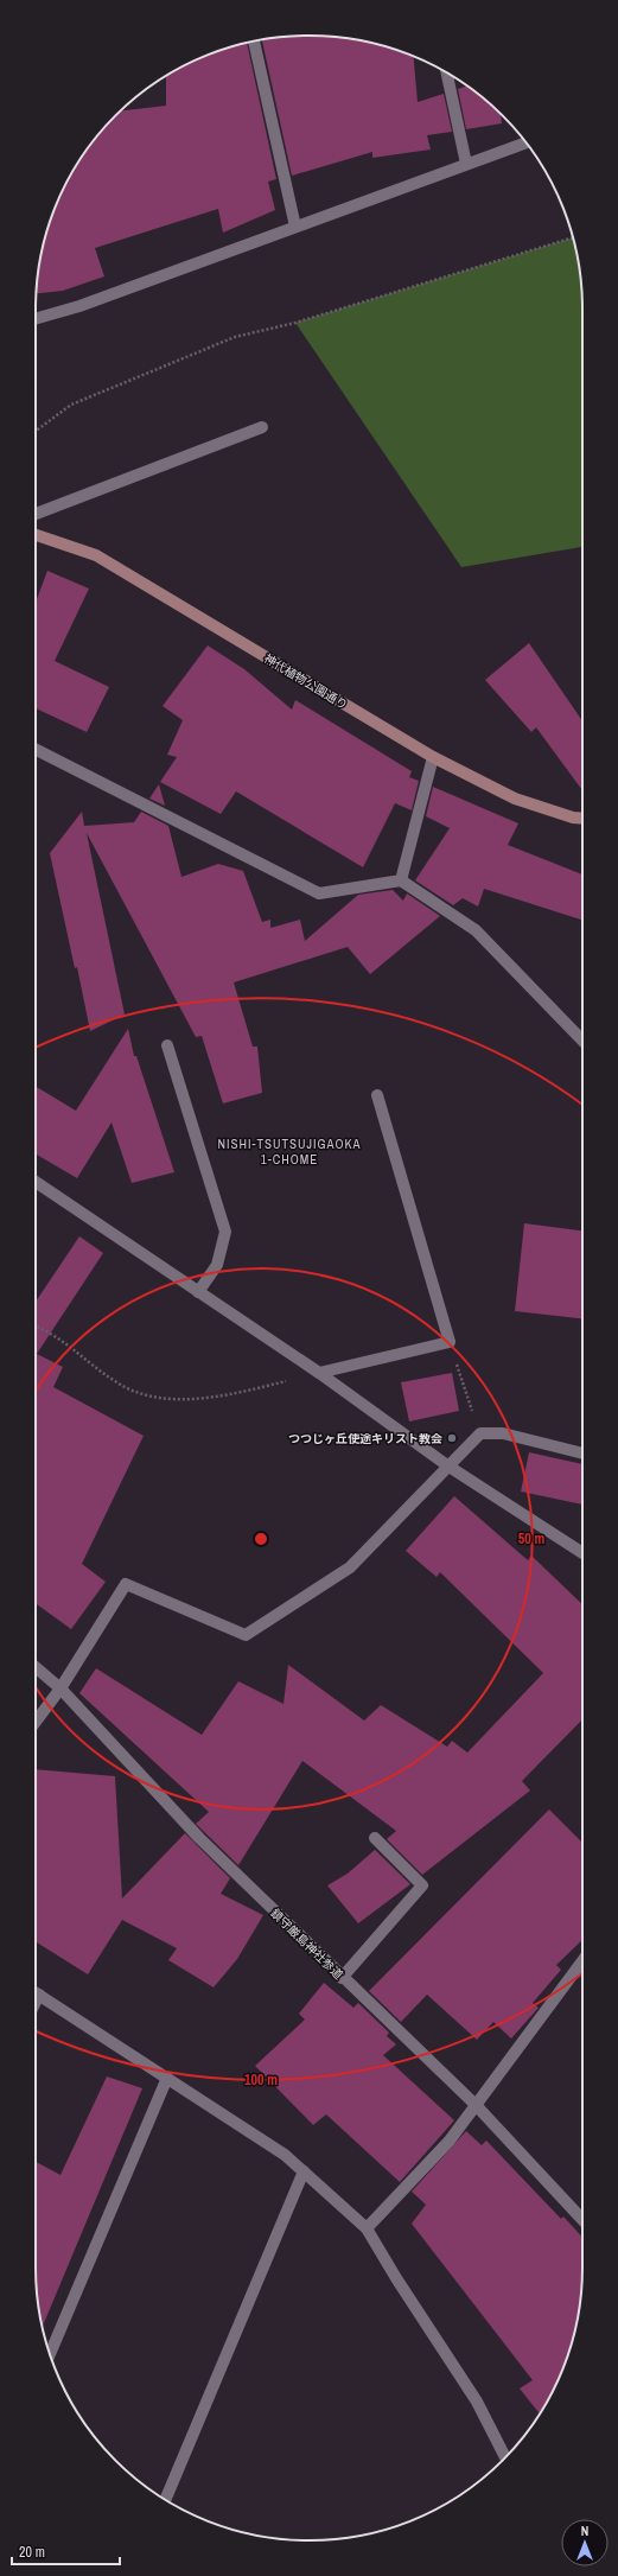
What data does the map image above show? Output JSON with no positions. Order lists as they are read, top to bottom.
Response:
{
  "streets": {
    "street": ["神代植物公園通り", "鎮守厳島神社参道"]
  },
  "districts": ["NISHI-TSUTSUJIGAOKA 1-CHOME"],
  "places": ["つつじヶ丘使途キリスト教会"],
  "scale_bar": "20 m",
  "north": "top",
  "rings": ["50 m", "100 m"]
}
